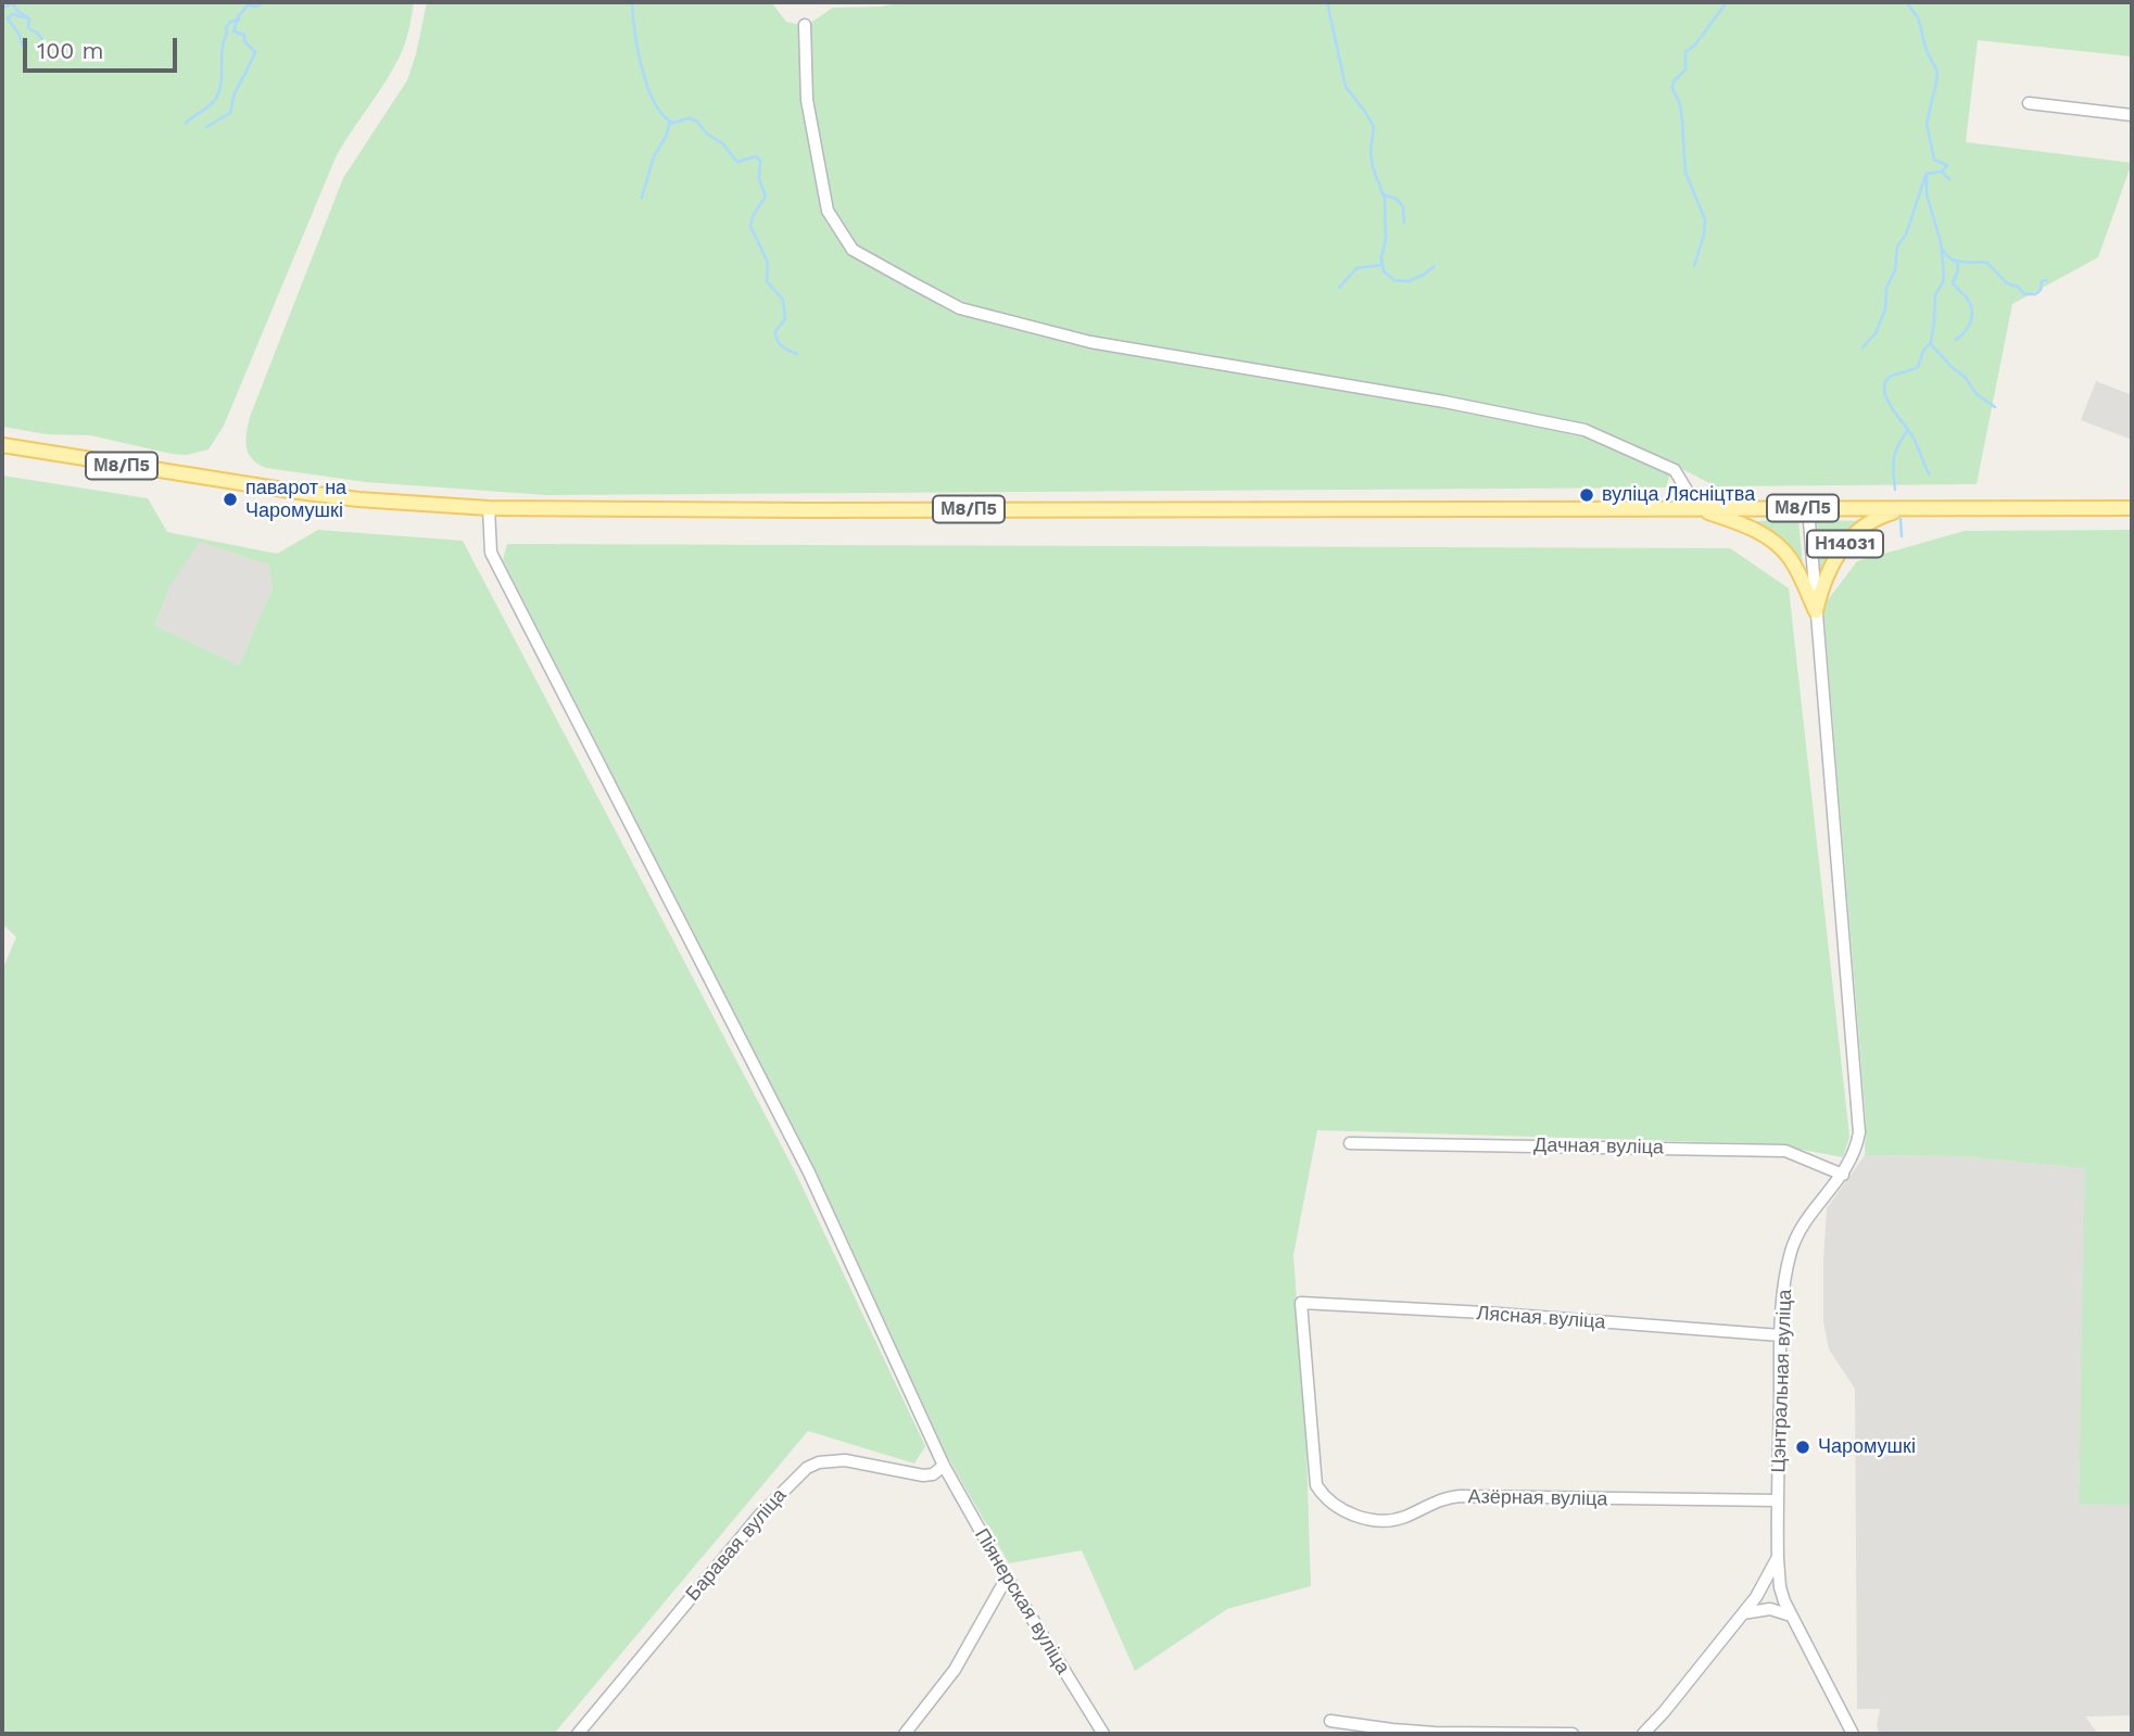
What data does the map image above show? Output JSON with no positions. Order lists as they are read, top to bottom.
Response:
{
  "streets": {
    "main road": ["М8/П5", "Н14031"],
    "street": [
      "Дачная вуліца",
      "Лясная вуліца",
      "Цэнтральная вуліца",
      "Азёрная вуліца",
      "Баравая вуліца",
      "Піянерская вуліца"
    ]
  },
  "crossings": [
    ["М8/П5", "Н14031"],
    ["М8/П5", "Піянерская вуліца"],
    ["Н14031", "Дачная вуліца"],
    ["Н14031", "Цэнтральная вуліца"],
    ["Дачная вуліца", "Цэнтральная вуліца"],
    ["Лясная вуліца", "Цэнтральная вуліца"],
    ["Лясная вуліца", "Азёрная вуліца"],
    ["Цэнтральная вуліца", "Азёрная вуліца"],
    ["Баравая вуліца", "Піянерская вуліца"]
  ],
  "places": ["вуліца Лясніцтва", "паварот на Чаромушкі", "Чаромушкі"],
  "scale_bar": "100 m"
}
